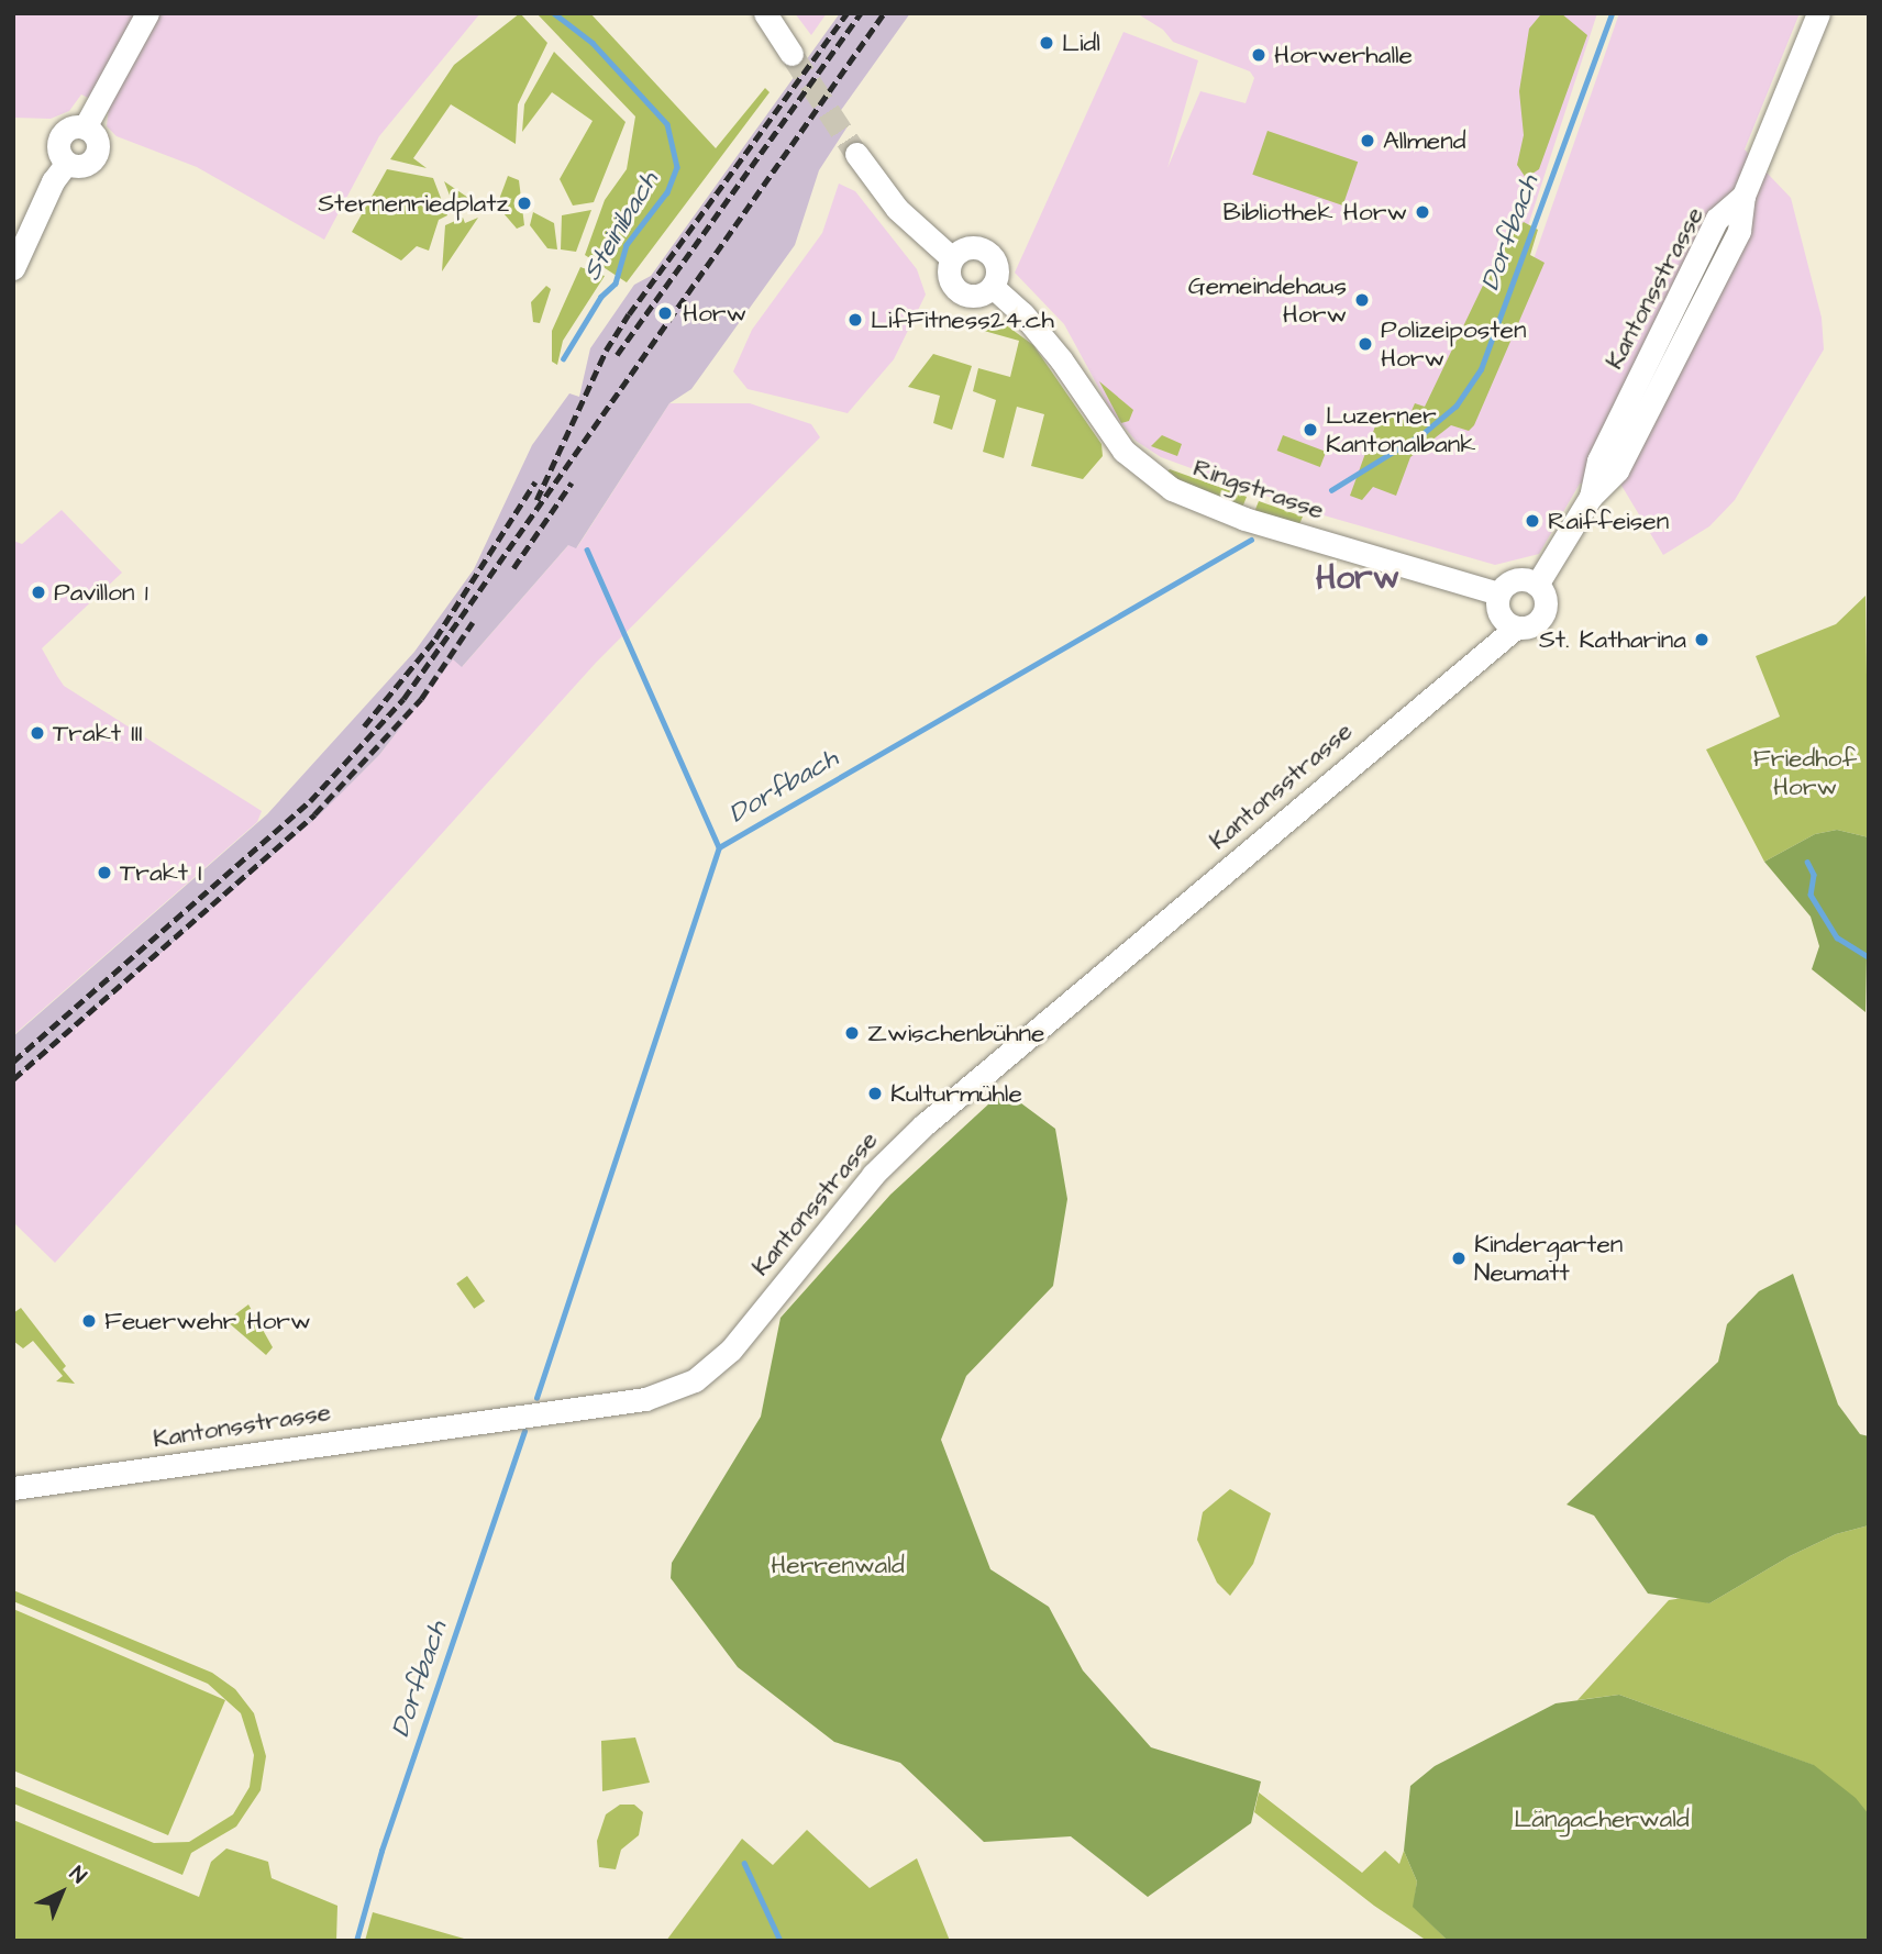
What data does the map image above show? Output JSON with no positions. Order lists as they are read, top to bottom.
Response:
{
  "streets": {
    "main road": ["Kantonsstrasse", "Ringstrasse"]
  },
  "crossings": [
    ["Kantonsstrasse", "Ringstrasse"]
  ],
  "districts": ["Horw"],
  "water": ["Steinibach", "Dorfbach"],
  "parks": ["Friedhof Horw", "Herrenwald", "Längacherwald"],
  "places": [
    "Lidl",
    "Horwerhalle",
    "Allmend",
    "Sternenriedplatz",
    "Bibliothek Horw",
    "Gemeindehaus Horw",
    "Horw",
    "LifFitness24.ch",
    "Polizeiposten Horw",
    "Luzerner Kantonalbank",
    "Raiffeisen",
    "Pavillon 1",
    "St. Katharina",
    "Trakt III",
    "Trakt I",
    "Zwischenbühne",
    "Kulturmühle",
    "Kindergarten Neumatt",
    "Feuerwehr Horw"
  ],
  "north": "top right"
}
